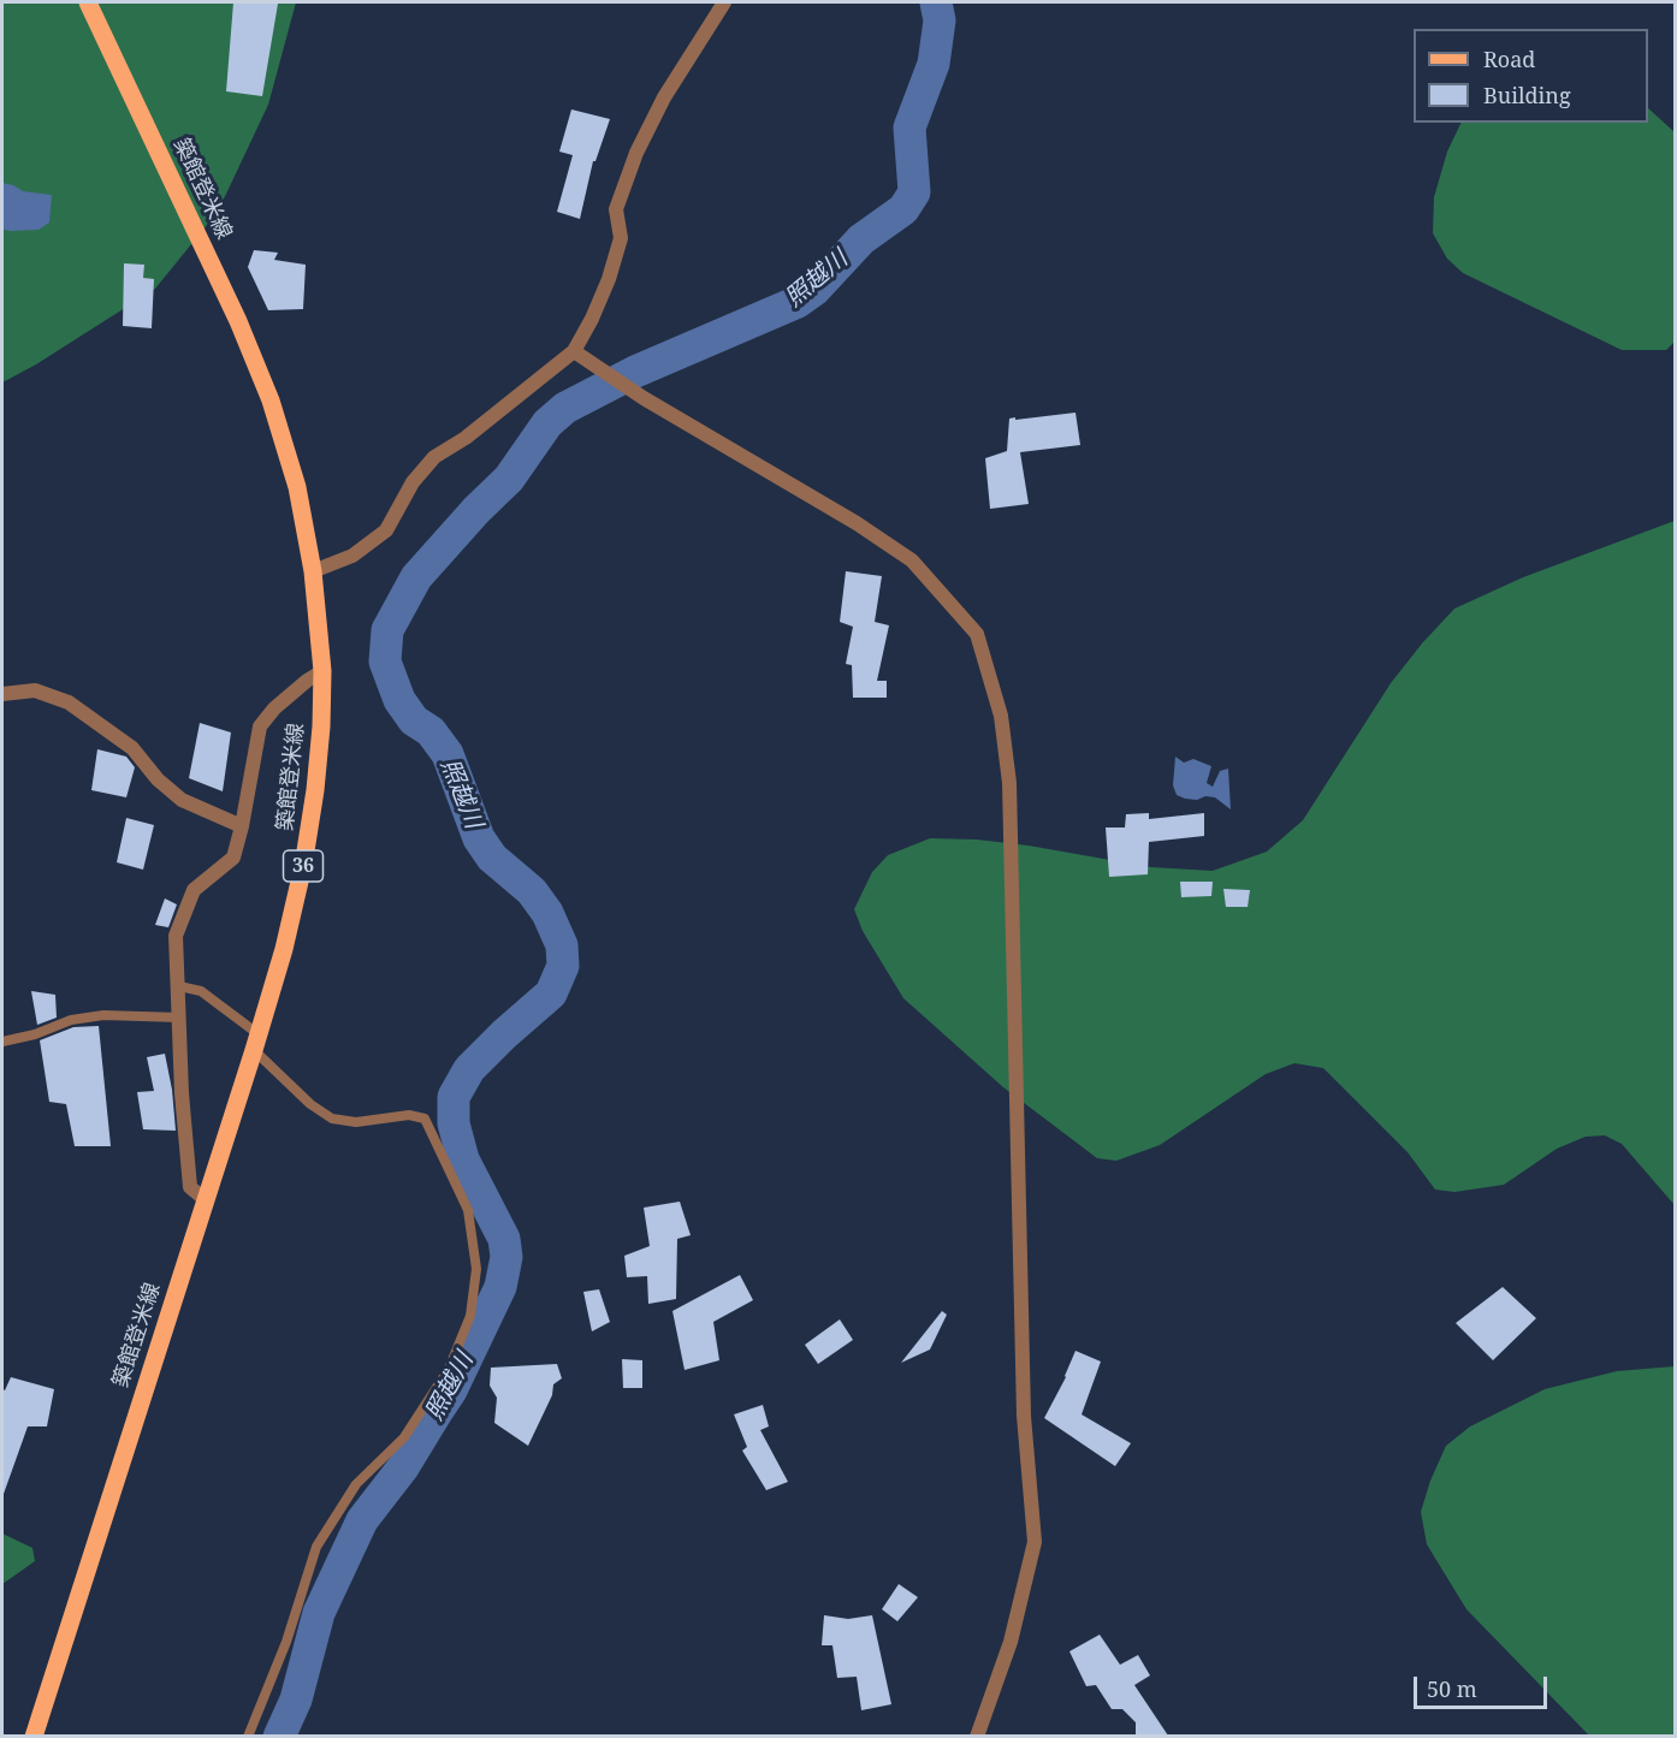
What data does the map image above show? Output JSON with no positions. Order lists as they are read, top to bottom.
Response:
{
  "streets": {
    "main road": ["築館登米線", "36"]
  },
  "water": ["照越川"],
  "legend": ["Road", "Building"],
  "scale_bar": "50 m"
}
